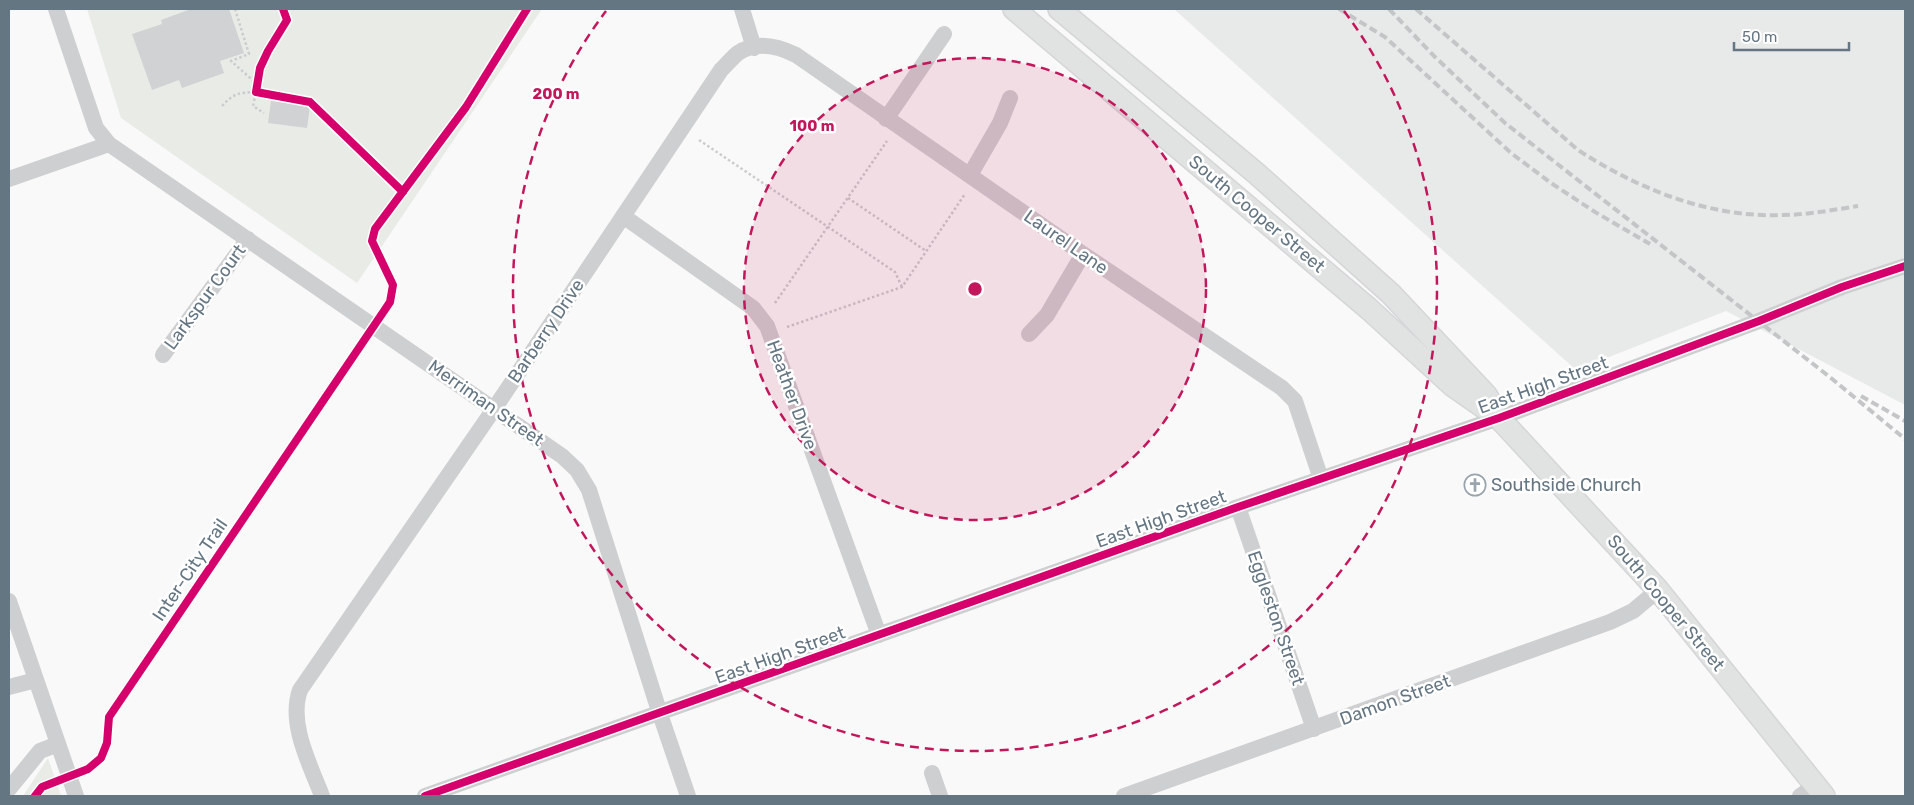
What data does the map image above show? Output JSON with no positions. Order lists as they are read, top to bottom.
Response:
{
  "streets": {
    "main road": ["South Cooper Street"],
    "street": [
      "Laurel Lane",
      "Larkspur Court",
      "Barberry Drive",
      "East High Street",
      "Heather Drive",
      "Merriman Street",
      "Eggleston Street",
      "Damon Street"
    ],
    "cycle path": ["Inter-City Trail"]
  },
  "crossings": [
    ["South Cooper Street", "East High Street"],
    ["South Cooper Street", "Damon Street"],
    ["Laurel Lane", "Barberry Drive"],
    ["Laurel Lane", "East High Street"],
    ["Larkspur Court", "Merriman Street"],
    ["Barberry Drive", "Heather Drive"],
    ["Barberry Drive", "Merriman Street"],
    ["East High Street", "Heather Drive"],
    ["East High Street", "Merriman Street"],
    ["East High Street", "Eggleston Street"],
    ["Eggleston Street", "Damon Street"]
  ],
  "places": {
    "church": ["Southside Church"]
  },
  "scale_bar": "50 m",
  "rings": ["200 m", "100 m"]
}
